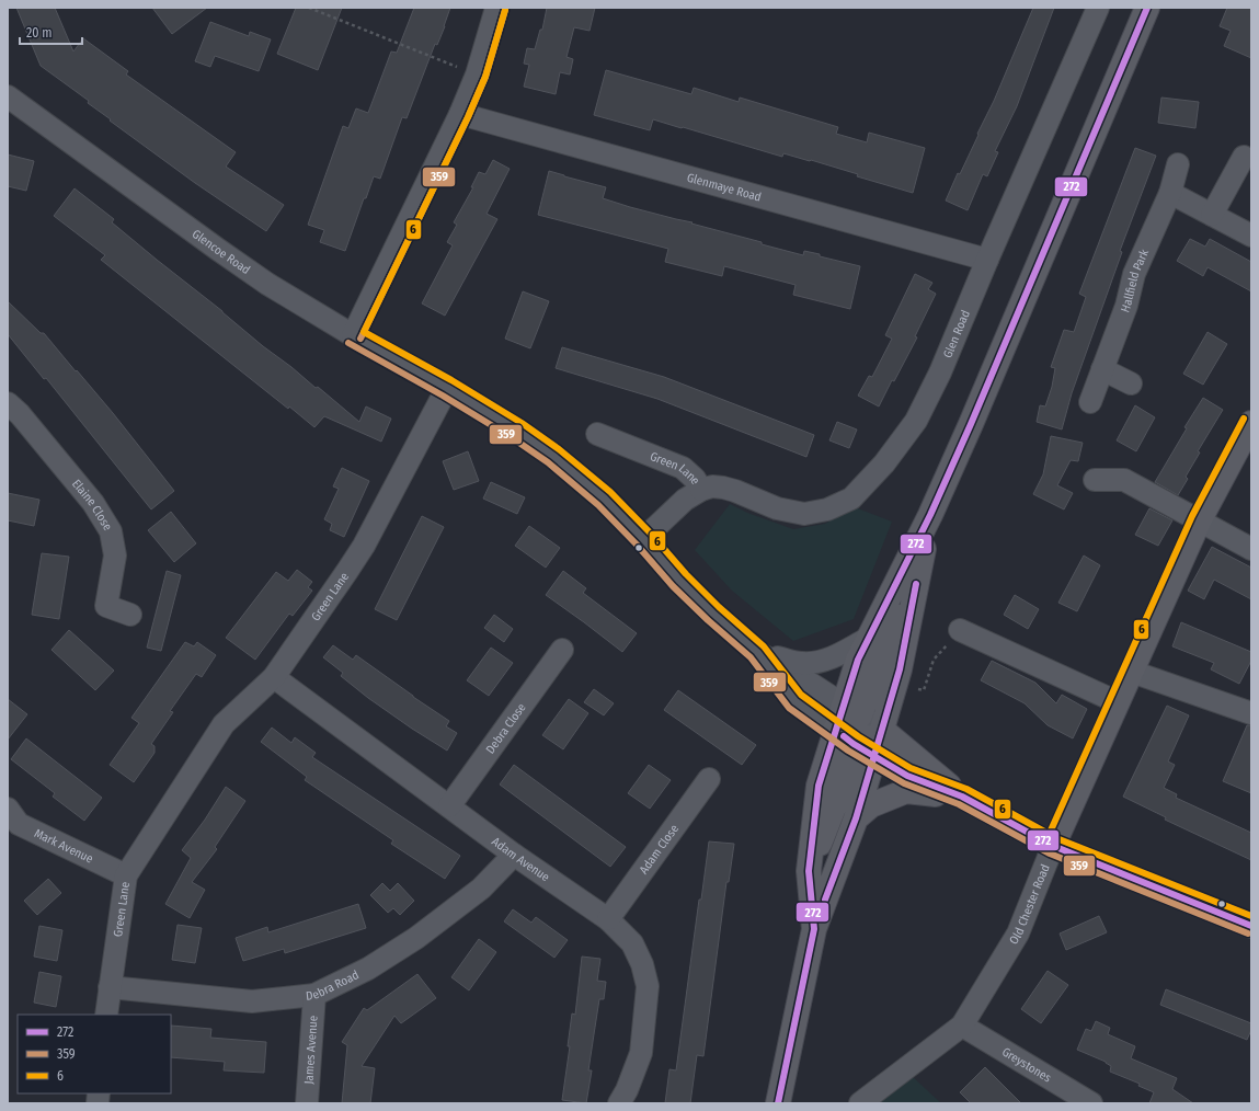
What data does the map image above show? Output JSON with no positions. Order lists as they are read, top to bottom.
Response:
{
  "streets": {
    "main road": ["Old Chester Road"],
    "street": [
      "Glenmaye Road",
      "Glencoe Road",
      "Hallfield Park",
      "Glen Road",
      "Green Lane",
      "Elaine Close",
      "Debra Close",
      "Mark Avenue",
      "Adam Close",
      "Adam Avenue",
      "Debra Road",
      "James Avenue",
      "Greystones"
    ]
  },
  "crossings": [
    ["Glenmaye Road", "Glen Road"],
    ["Glencoe Road", "Green Lane"],
    ["Glen Road", "Green Lane"],
    ["Green Lane", "Mark Avenue"],
    ["Green Lane", "Adam Avenue"],
    ["Green Lane", "Debra Road"],
    ["Debra Close", "Adam Avenue"],
    ["Adam Close", "Adam Avenue"],
    ["Adam Avenue", "Debra Road"],
    ["Old Chester Road", "Greystones"],
    ["Debra Road", "James Avenue"]
  ],
  "lines": ["transit line 272", "transit line 359", "transit line 6"],
  "legend": ["272", "359", "6"],
  "scale_bar": "20 m"
}
